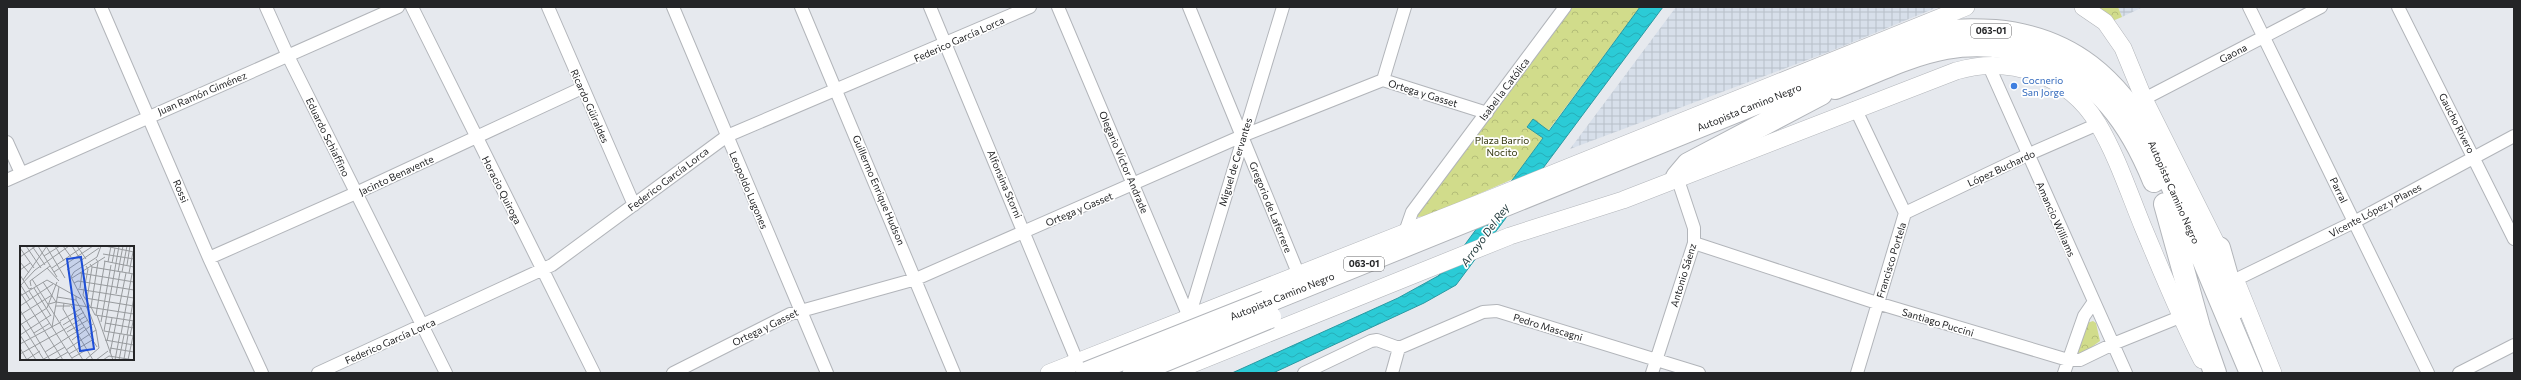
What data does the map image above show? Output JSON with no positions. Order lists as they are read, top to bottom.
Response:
{
  "streets": {
    "highway": ["063-01", "Autopista Camino Negro"],
    "street": [
      "Federico García Lorca",
      "Gaona",
      "Isabel la Católica",
      "Juan Ramón Giménez",
      "Ortega y Gasset",
      "Ricardo Güiraldes",
      "Gaucho Rivero",
      "Eduardo Schiaffino",
      "Olegario Víctor Andrade",
      "Miguel de Cervantes",
      "López Buchardo",
      "Jacinto Benavente",
      "Alfonsina Storni",
      "Horacio Quiroga",
      "Leopoldo Lugones",
      "Guillermo Enrique Hudson",
      "Parral",
      "Rossi",
      "Gregorio de Laferrere",
      "Vicente López y Planes",
      "Amancio Williams",
      "Francisco Portela",
      "Antonio Sáenz",
      "Santiago Puccini",
      "Pedro Mascagni"
    ]
  },
  "crossings": [
    ["Federico García Lorca", "Ricardo Güiraldes"],
    ["Federico García Lorca", "Eduardo Schiaffino"],
    ["Federico García Lorca", "Alfonsina Storni"],
    ["Federico García Lorca", "Horacio Quiroga"],
    ["Federico García Lorca", "Leopoldo Lugones"],
    ["Federico García Lorca", "Guillermo Enrique Hudson"],
    ["Gaona", "Parral"],
    ["Isabel la Católica", "Ortega y Gasset"],
    ["Juan Ramón Giménez", "Eduardo Schiaffino"],
    ["Juan Ramón Giménez", "Rossi"],
    ["Ortega y Gasset", "Olegario Víctor Andrade"],
    ["Ortega y Gasset", "Miguel de Cervantes"],
    ["Ortega y Gasset", "Alfonsina Storni"],
    ["Ortega y Gasset", "Leopoldo Lugones"],
    ["Ortega y Gasset", "Guillermo Enrique Hudson"],
    ["Ortega y Gasset", "Gregorio de Laferrere"],
    ["Ricardo Güiraldes", "Jacinto Benavente"],
    ["Autopista Camino Negro", "Alfonsina Storni"],
    ["Gaucho Rivero", "Vicente López y Planes"],
    ["Eduardo Schiaffino", "Jacinto Benavente"],
    ["Olegario Víctor Andrade", "Miguel de Cervantes"],
    ["Miguel de Cervantes", "Gregorio de Laferrere"],
    ["López Buchardo", "Amancio Williams"],
    ["López Buchardo", "Francisco Portela"],
    ["Jacinto Benavente", "Horacio Quiroga"],
    ["Jacinto Benavente", "Rossi"],
    ["Parral", "Vicente López y Planes"],
    ["Amancio Williams", "Santiago Puccini"],
    ["Francisco Portela", "Santiago Puccini"],
    ["Antonio Sáenz", "Santiago Puccini"],
    ["Antonio Sáenz", "Pedro Mascagni"]
  ],
  "water": ["Arroyo Del Rey"],
  "parks": ["Plaza Barrio Nocito"],
  "places": ["Cocnerio San Jorge"]
}
